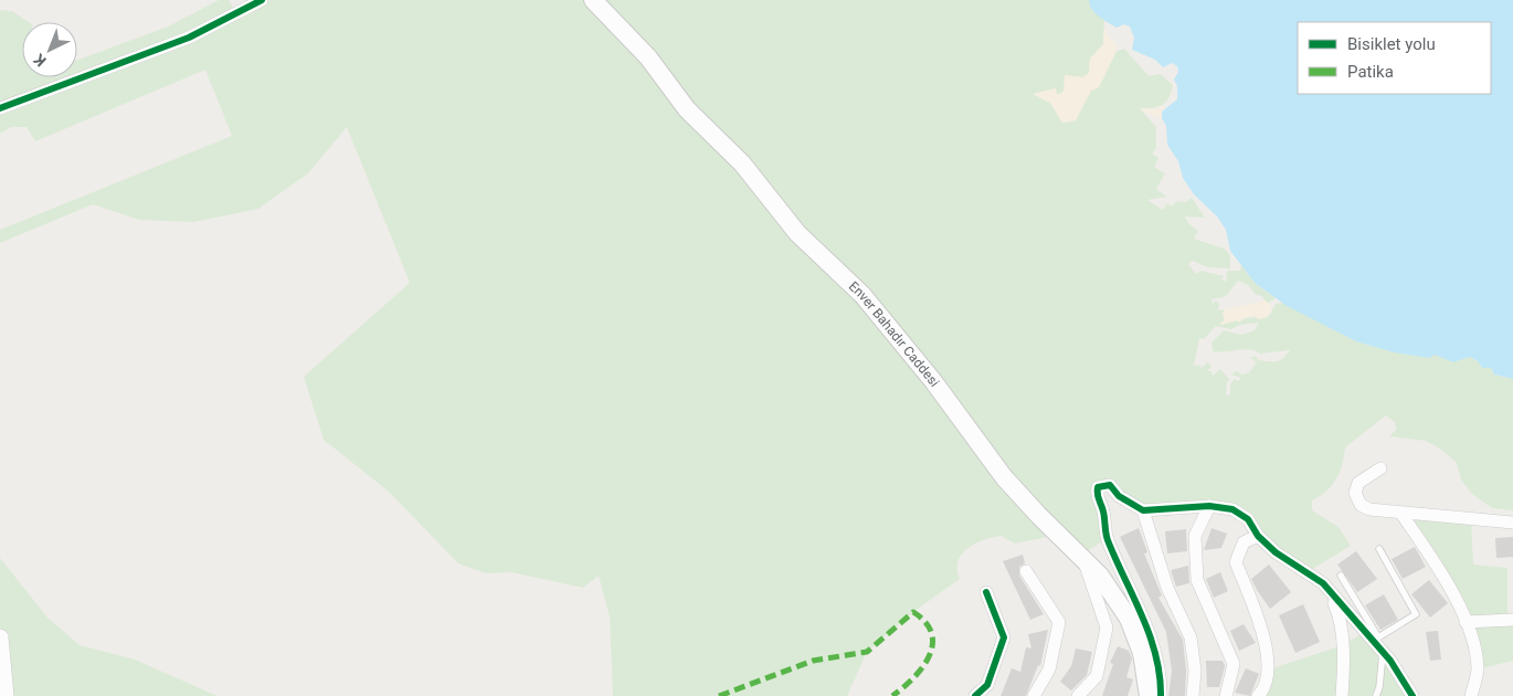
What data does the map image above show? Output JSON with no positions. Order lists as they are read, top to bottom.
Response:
{
  "streets": {
    "main road": ["Enver Bahadır Caddesi"]
  },
  "legend": ["Bisiklet yolu", "Patika"],
  "north": "bottom left"
}
